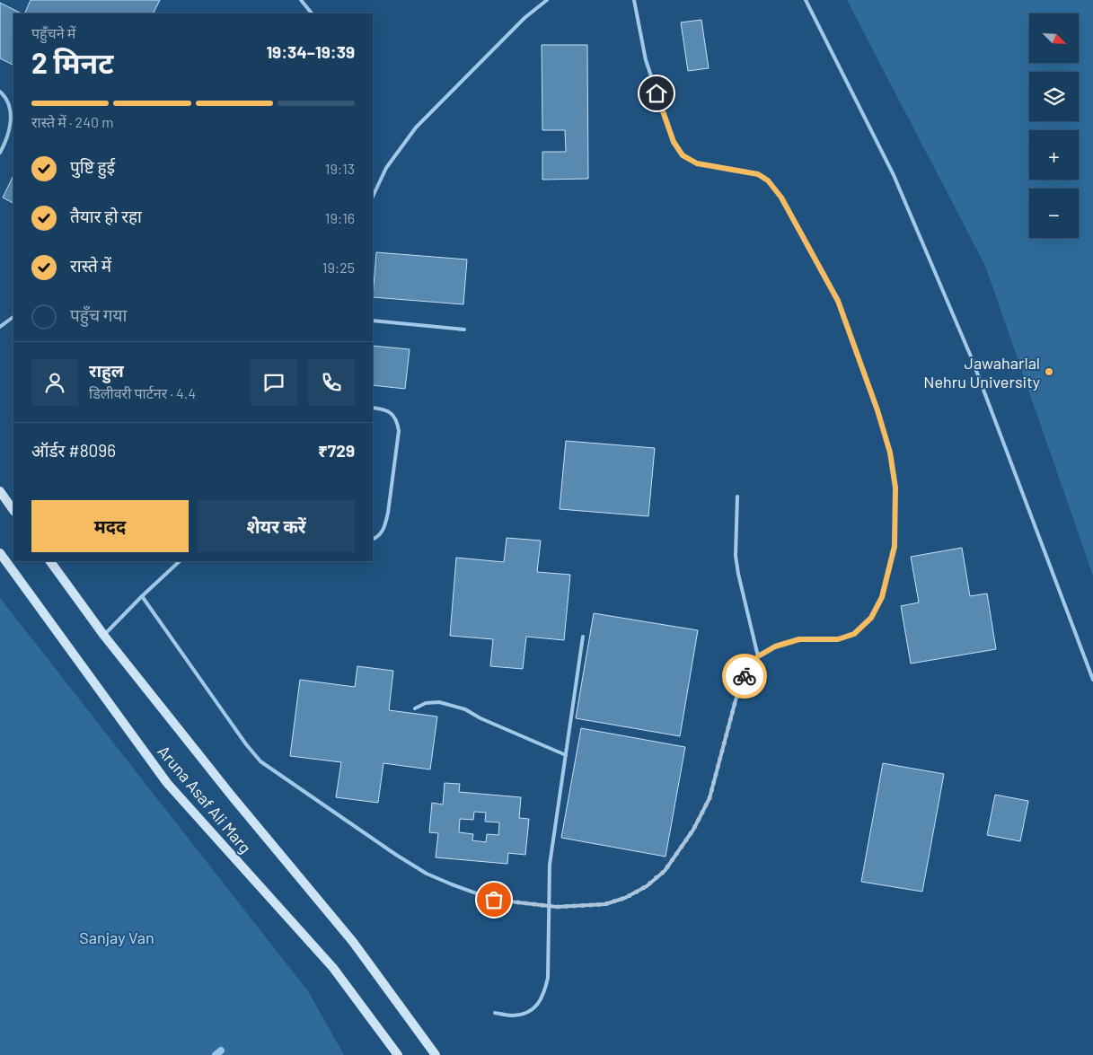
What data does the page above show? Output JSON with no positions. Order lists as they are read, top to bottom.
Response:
{
  "streets": {
    "main road": ["Aruna Asaf Ali Marg"]
  },
  "parks": ["Sanjay Van"],
  "places": ["Jawaharlal Nehru University"],
  "north": "bottom right",
  "page": {
    "map_buttons": ["+", "−"],
    "heading": ["2 मिनट", "पहुँचने में", "19:34–19:39"],
    "panel": [
      "राहुल",
      "डिलीवरी पार्टनर · 4.4",
      "ऑर्डर #8096",
      "₹729"
    ],
    "bar": "रास्ते में · 240 m",
    "list": [
      ["पुष्टि हुई", "19:13"],
      ["तैयार हो रहा", "19:16"],
      ["रास्ते में", "19:25"],
      "पहुँच गया"
    ],
    "buttons": ["मदद", "शेयर करें"]
  }
}
